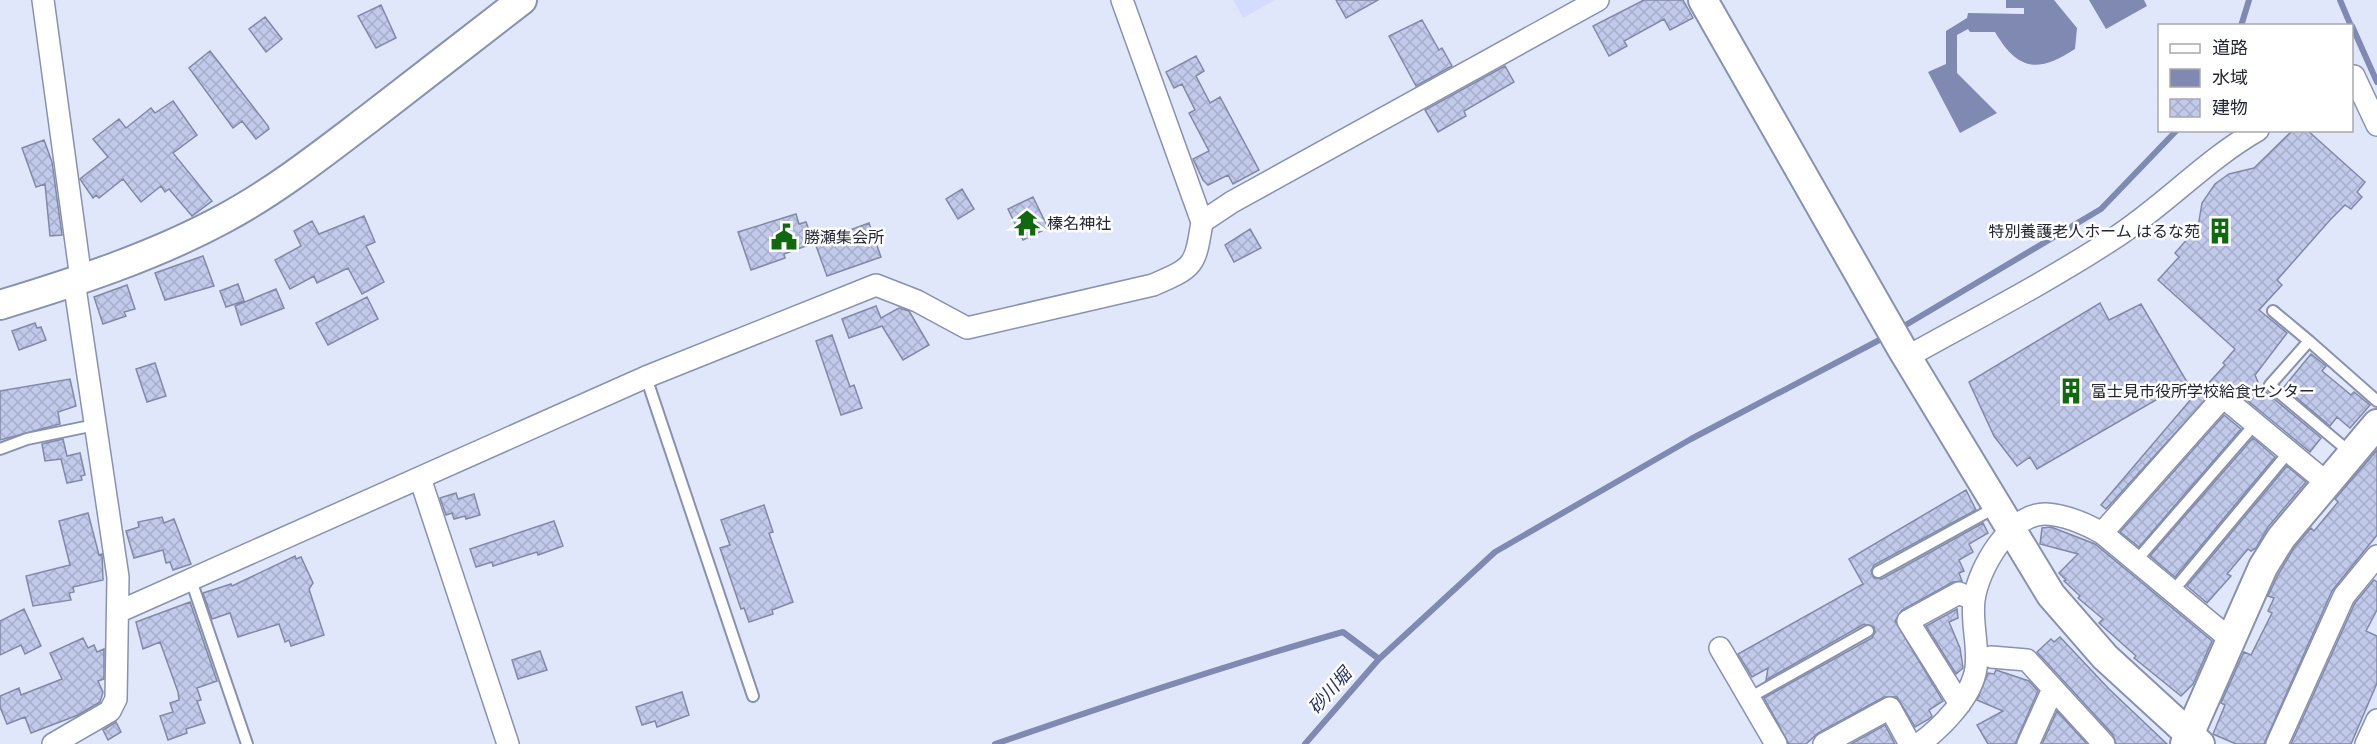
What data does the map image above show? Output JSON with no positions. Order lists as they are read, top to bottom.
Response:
{
  "water": ["砂川堀"],
  "places": {
    "temple": ["榛名神社"],
    "building": ["特別養護老人ホーム はるな苑", "富士見市役所学校給食センター"],
    "public building": ["勝瀬集会所"]
  },
  "legend": ["道路", "水域", "建物"]
}
